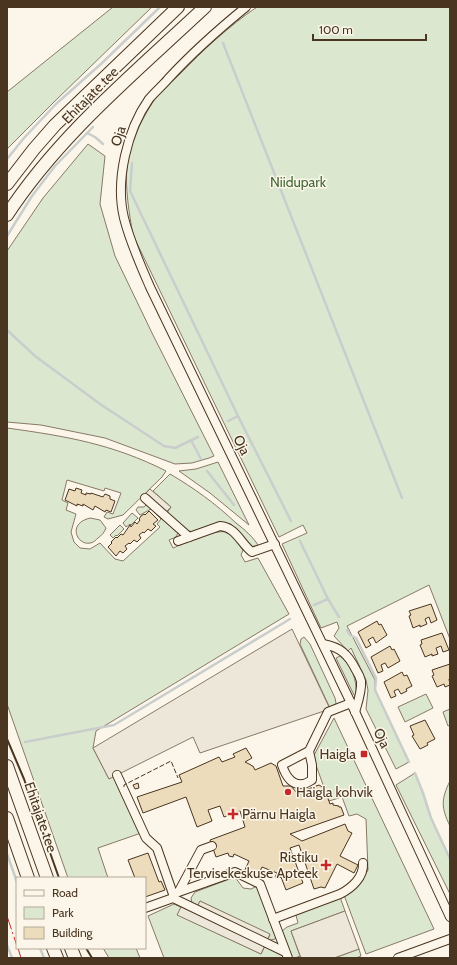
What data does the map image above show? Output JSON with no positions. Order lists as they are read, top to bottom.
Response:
{
  "streets": {
    "highway": ["Ehitajate tee"],
    "street": ["Oja"]
  },
  "parks": ["Niidupark"],
  "places": {
    "transit": ["Haigla"],
    "other": ["Haigla kohvik"],
    "health": ["Pärnu Haigla", "Ristiku Tervisekeskuse Apteek"]
  },
  "legend": ["Road", "Park", "Building"],
  "scale_bar": "100 m"
}
